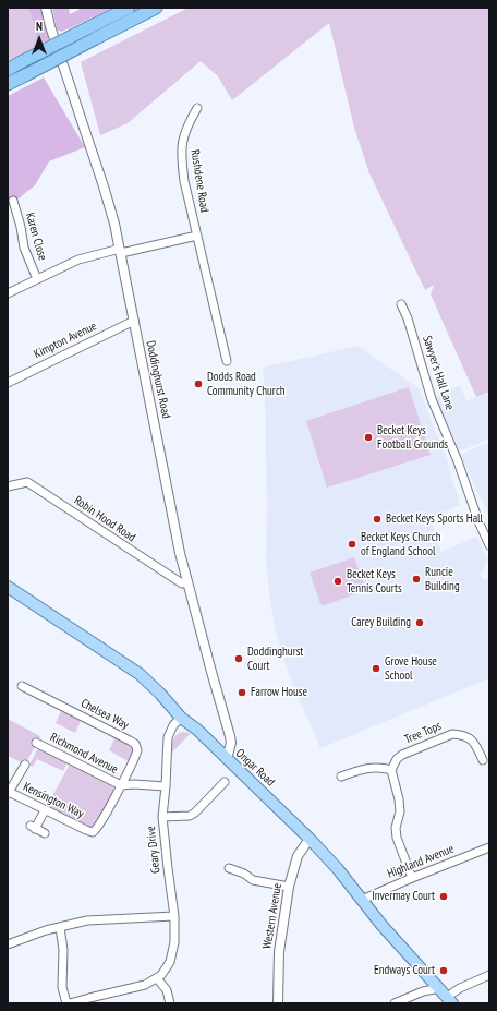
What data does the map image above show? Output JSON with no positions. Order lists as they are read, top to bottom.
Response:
{
  "streets": {
    "main road": ["Ongar Road"],
    "street": [
      "Rushdene Road",
      "Karen Close",
      "Kimpton Avenue",
      "Sawyer's Hall Lane",
      "Doddinghurst Road",
      "Robin Hood Road",
      "Chelsea Way",
      "Tree Tops",
      "Richmond Avenue",
      "Kensington Way",
      "Geary Drive",
      "Highland Avenue",
      "Western Avenue"
    ]
  },
  "crossings": [
    ["Kimpton Avenue", "Doddinghurst Road"],
    ["Doddinghurst Road", "Robin Hood Road"],
    ["Doddinghurst Road", "Ongar Road"],
    ["Chelsea Way", "Richmond Avenue"],
    ["Chelsea Way", "Kensington Way"],
    ["Richmond Avenue", "Kensington Way"],
    ["Ongar Road", "Geary Drive"],
    ["Ongar Road", "Highland Avenue"],
    ["Ongar Road", "Western Avenue"]
  ],
  "places": [
    "Dodds Road Community Church",
    "Becket Keys Football Grounds",
    "Becket Keys Sports Hall",
    "Becket Keys Church of England School",
    "Runcie Building",
    "Becket Keys Tennis Courts",
    "Carey Building",
    "Doddinghurst Court",
    "Grove House School",
    "Farrow House",
    "Invermay Court",
    "Endways Court"
  ],
  "north": "top"
}
